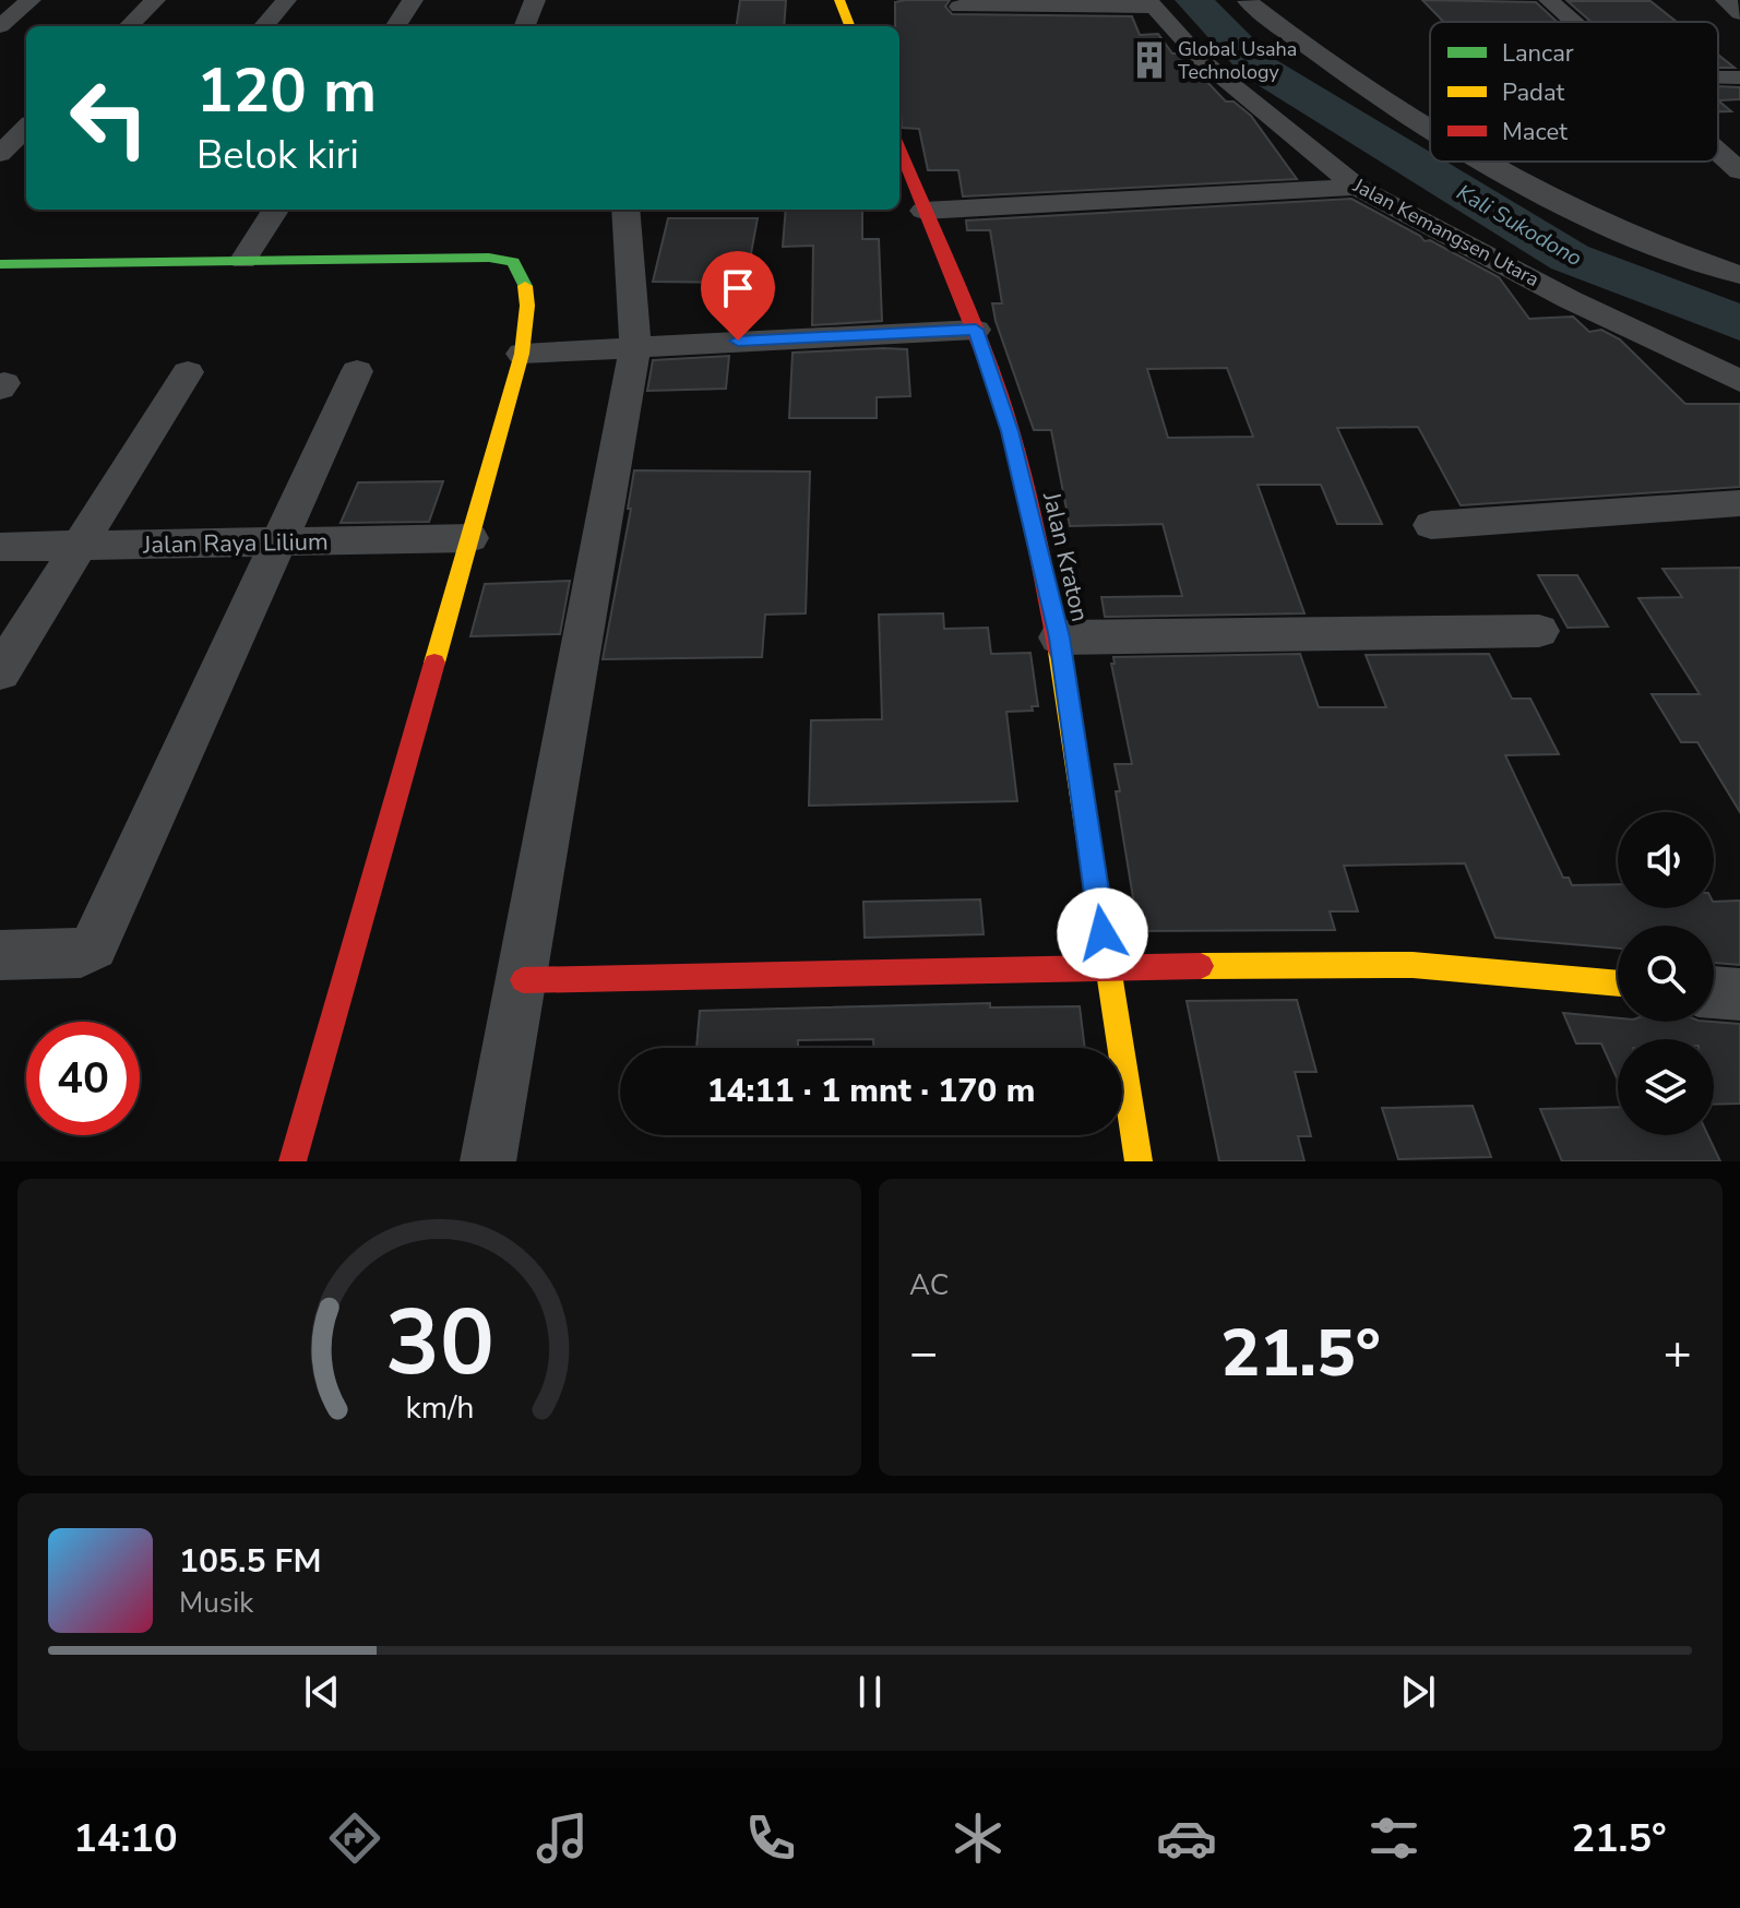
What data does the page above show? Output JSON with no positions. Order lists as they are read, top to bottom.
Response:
{
  "streets": {
    "street": ["Jalan Kemangsen Utara", "Jalan Raya Lilium", "Jalan Kraton"]
  },
  "water": ["Kali Sukodono"],
  "places": {
    "building": ["Global Usaha Technology"]
  },
  "legend": ["Lancar", "Padat", "Macet"],
  "page": {
    "turn": ["120 m", "Belok kiri"],
    "limit": "40",
    "trip": "14:11 · 1 mnt · 170 m",
    "tile": "AC",
    "heat": ["−", "21.5°", "+"],
    "song": ["105.5 FM", "Musik"],
    "tabs": ["14:10", "21.5°"],
    "gauge": ["30", "km/h"]
  }
}
